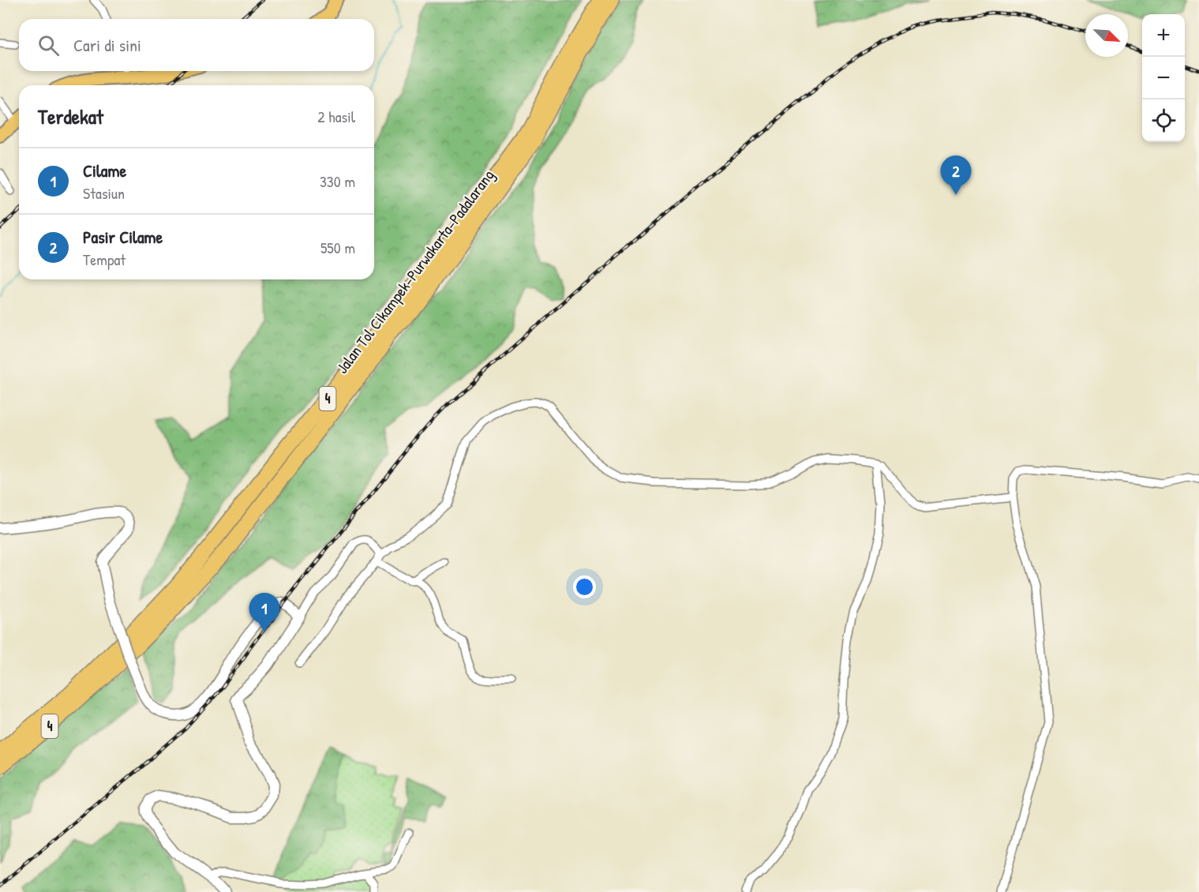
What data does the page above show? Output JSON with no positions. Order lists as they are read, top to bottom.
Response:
{
  "streets": {
    "highway": ["Jalan Tol Cikampek–Purwakarta–Padalarang", "4"]
  },
  "north": "bottom right",
  "page": {
    "map_buttons": ["+", "−"],
    "search": "Cari di sini",
    "heading": ["Terdekat", "2 hasil"],
    "list": [
      {
        "mark": "1",
        "name": "Cilame",
        "note": "Stasiun",
        "value": "330 m"
      },
      {
        "mark": "2",
        "name": "Pasir Cilame",
        "note": "Tempat",
        "value": "550 m"
      }
    ],
    "pins": ["2", "1"]
  }
}
